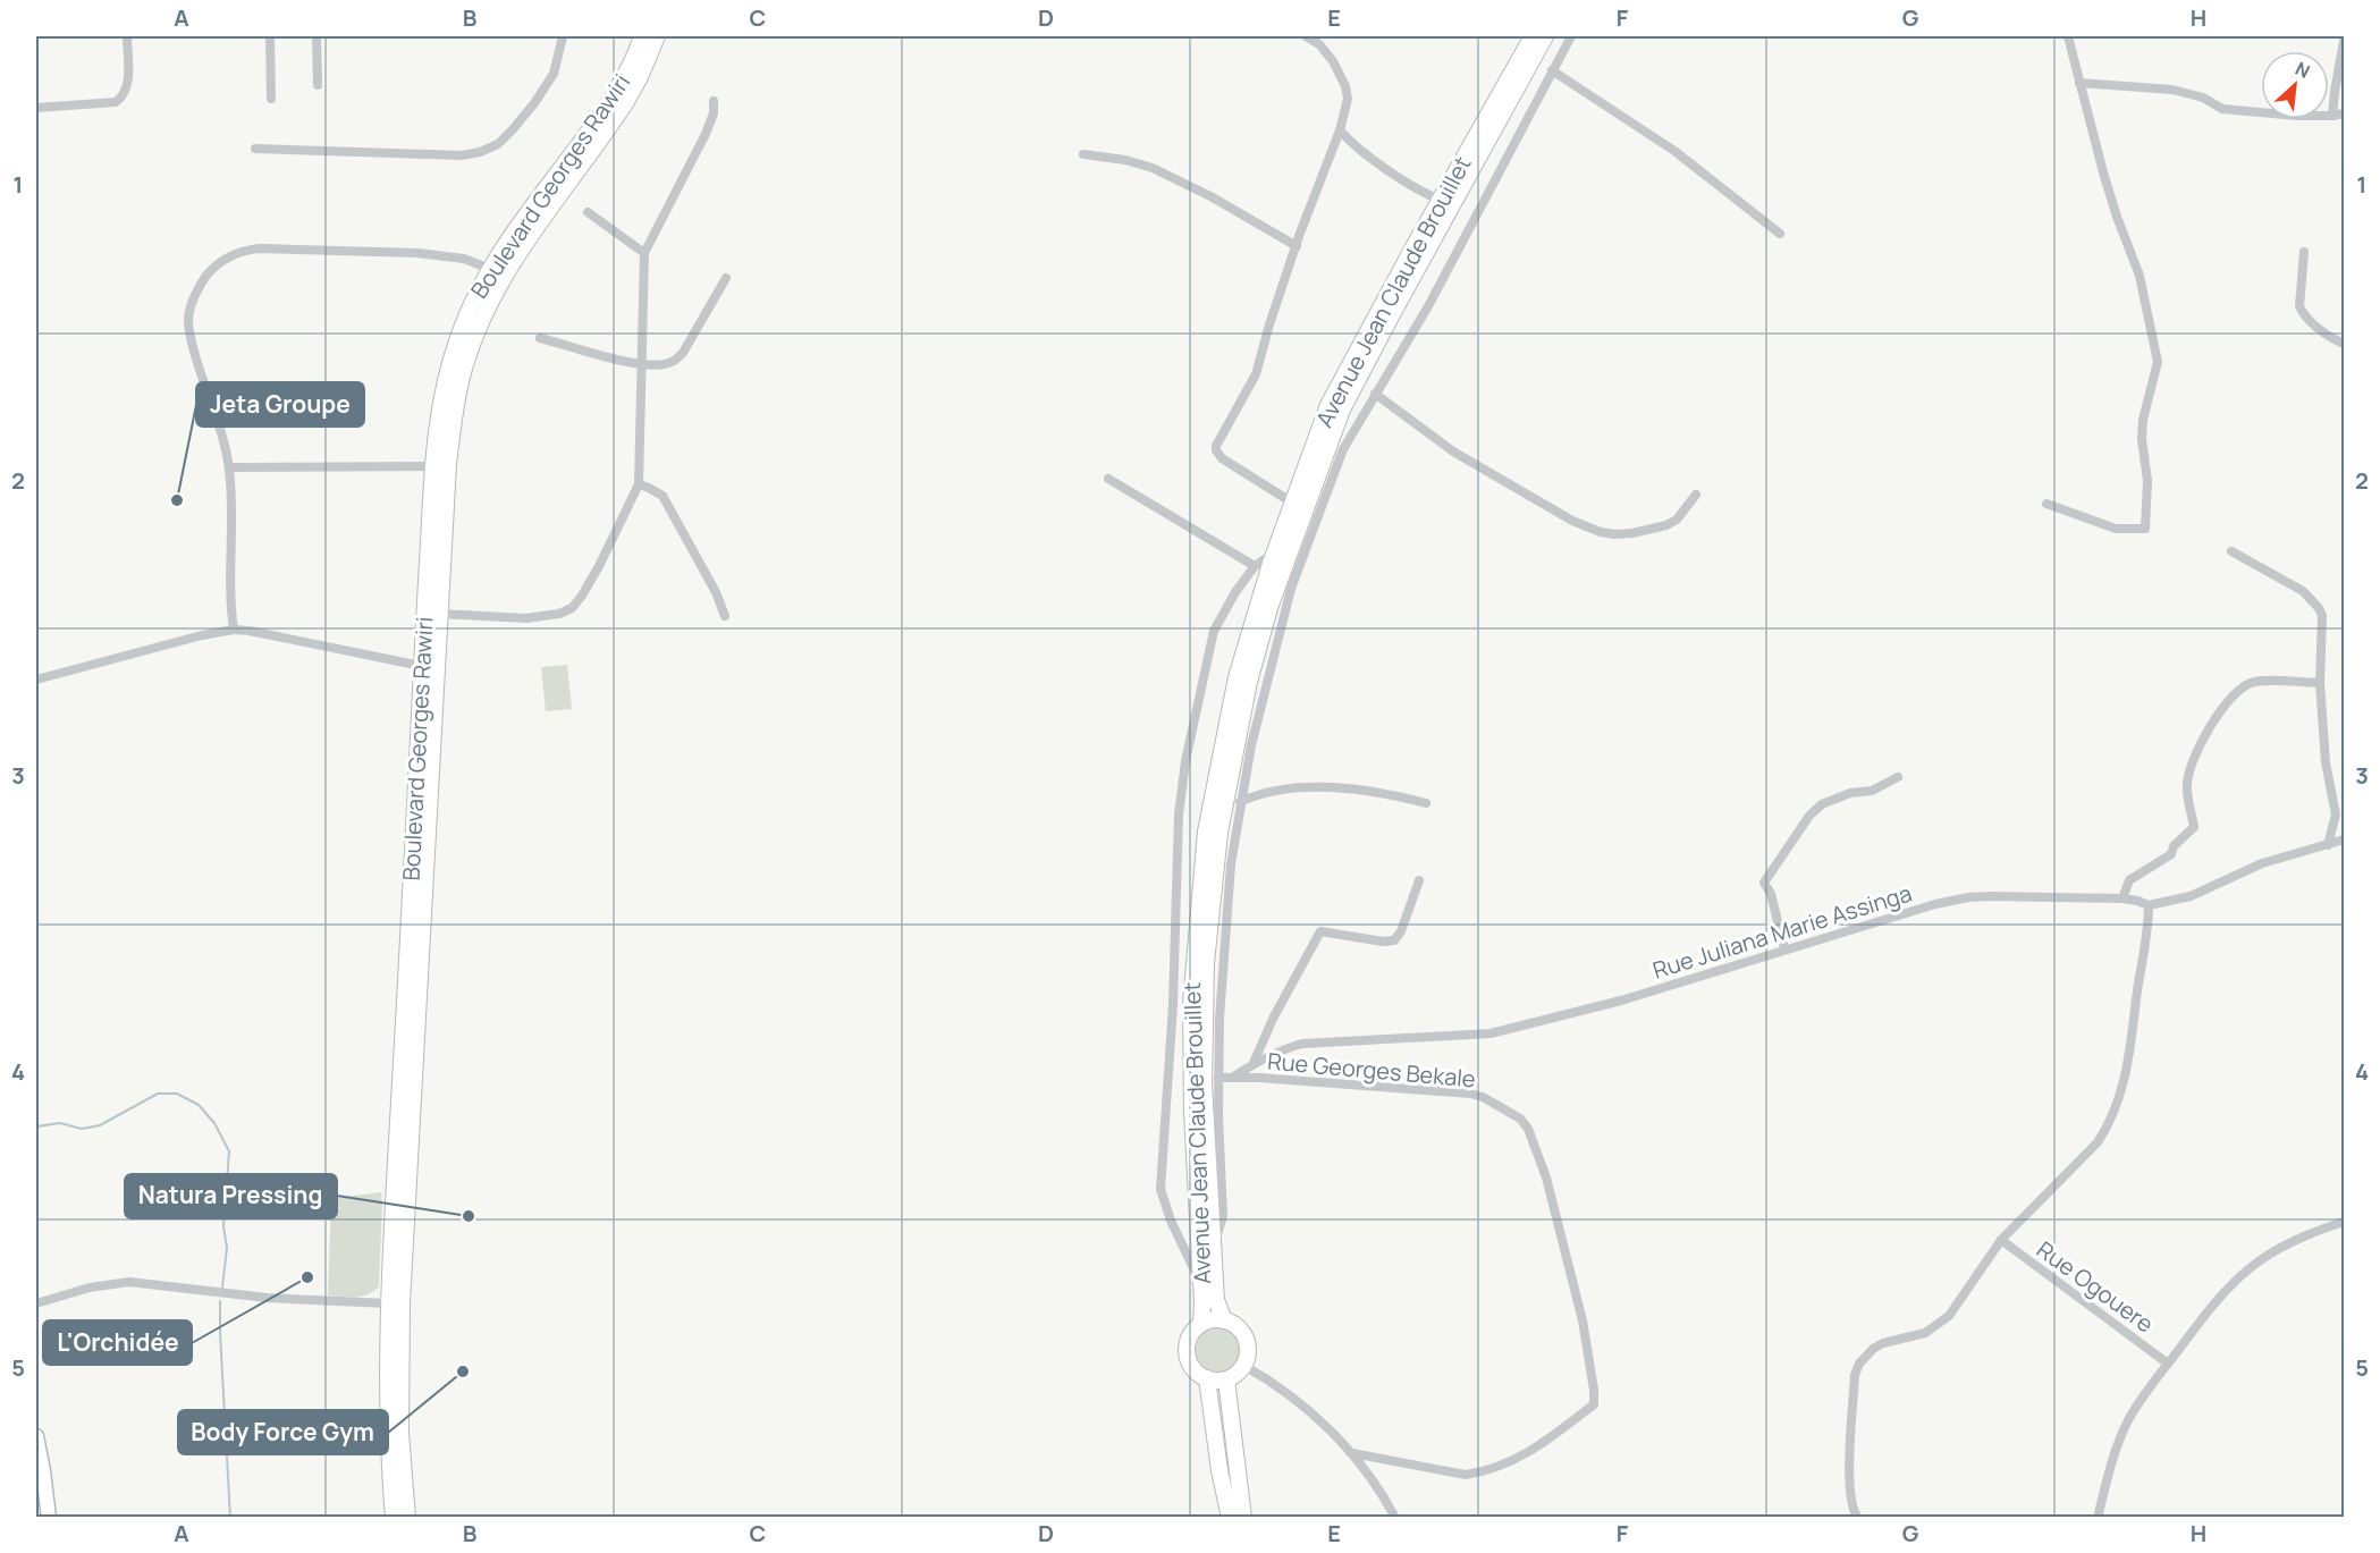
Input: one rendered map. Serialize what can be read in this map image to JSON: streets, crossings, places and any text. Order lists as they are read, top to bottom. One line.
{"streets":{"main road":["Boulevard Georges Rawiri","Avenue Jean Claude Brouillet"],"street":["Rue Juliana Marie Assinga","Rue Georges Bekale","Rue Ogouere"]},"crossings":[["Rue Juliana Marie Assinga","Rue Georges Bekale"]],"places":["Jeta Groupe","Natura Pressing","L'Orchidée","Body Force Gym"],"north":"top right","grid":{"columns":["A","B","C","D","E","F","G","H"],"rows":["1","2","3","4","5"]}}
